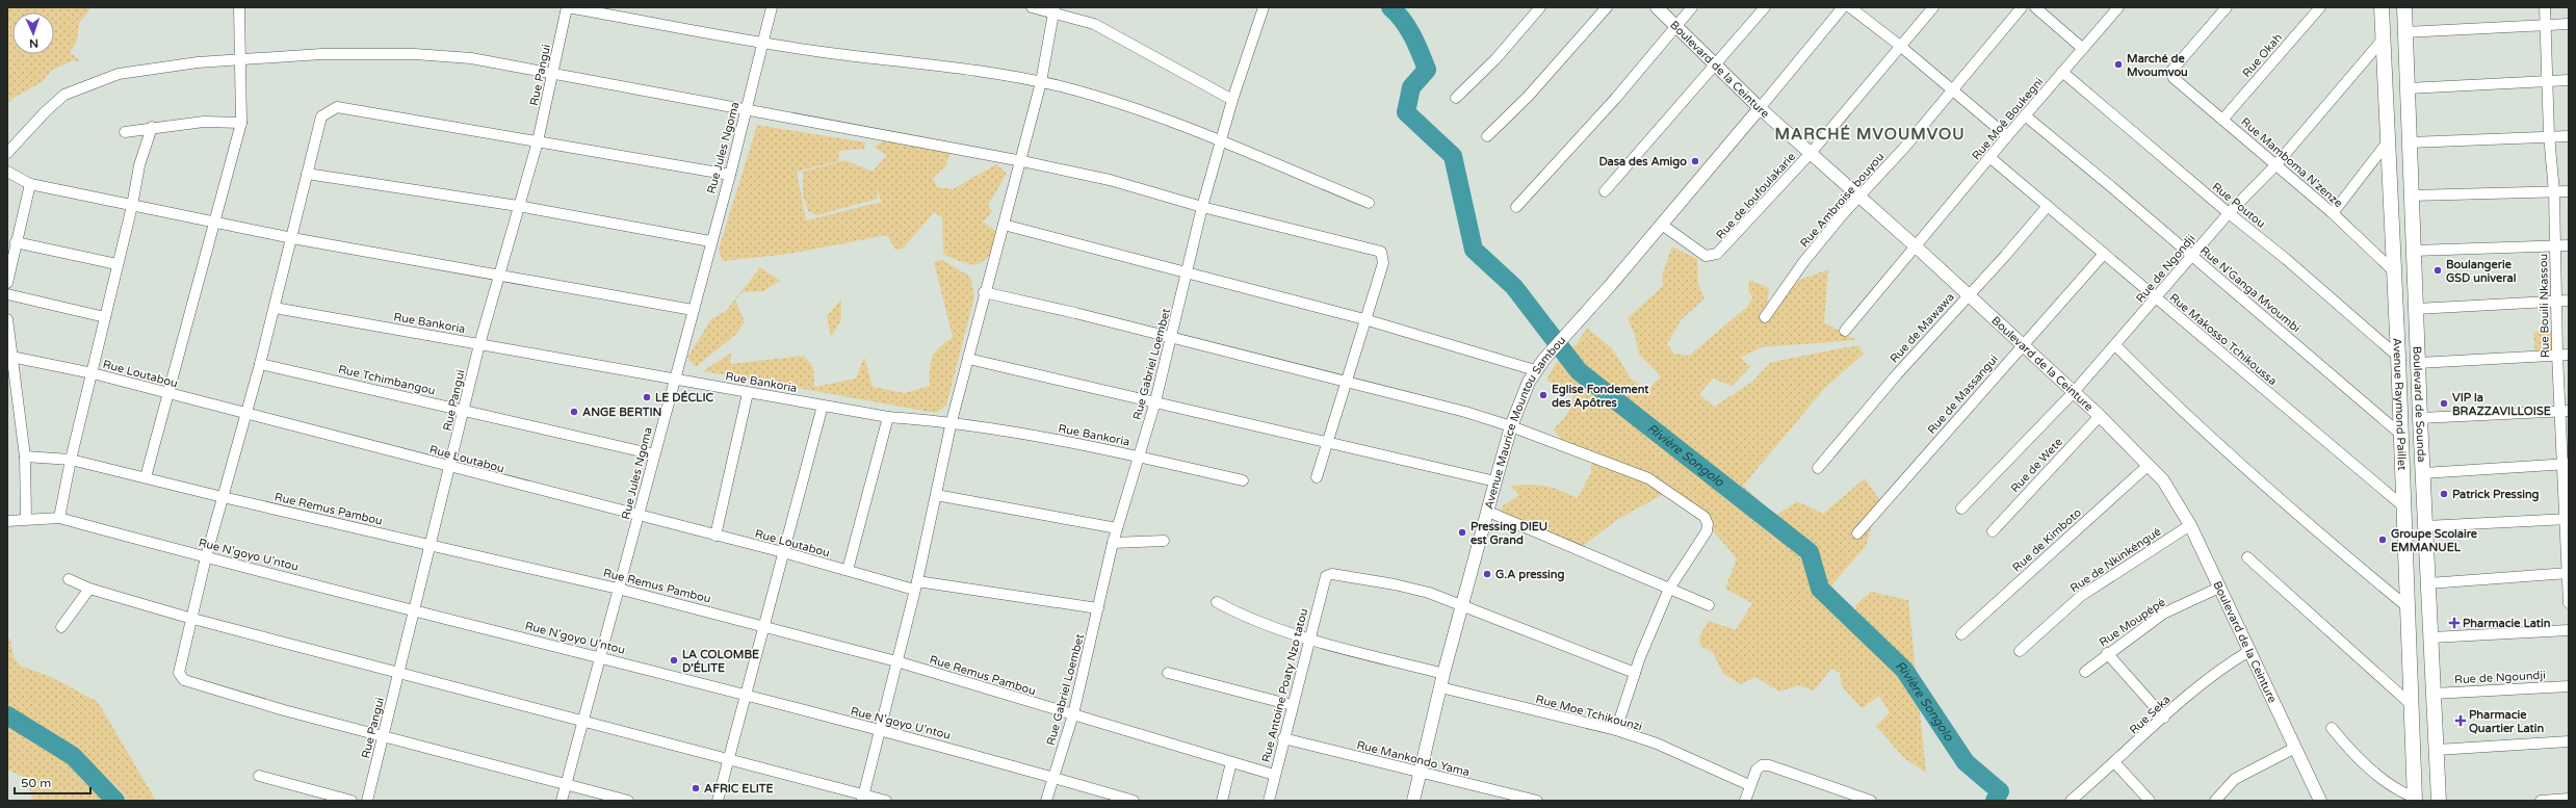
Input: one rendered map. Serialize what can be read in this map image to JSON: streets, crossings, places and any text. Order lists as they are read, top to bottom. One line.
{"streets":{"main road":["Avenue Raymond Paillet","Boulevard de Sounda"],"street":["Rue Okah","Boulevard de la Ceinture","Rue Pangui","Rue Moê Boukegni","Rue Jules Ngoma","Rue Mamboma N'zenze","Rue de loufoulakarie","Rue Ambroise bouyou","Rue Poutou","Rue de Ngondji","Rue N'Ganga Mvoumbi","Rue Bouili Nkassou","Rue Bankoria","Rue de Mawawa","Rue Makosso Tchikoussa","Rue Gabriel Loembet","Rue Loutabou","Rue Tchimbangou","Rue de Massangui","Avenue Maurice Mountou Sambou","Rue de Wete","Rue Remus Pambou","Rue de Kimboto","Rue N'goyo U'ntou","Rue de Nkinkéngué","Rue Moupépé","Rue de Ngoundji","Rue Antoine Poaty Nzo tatou","Rue Moe Tchikounzi","Rue Seka","Rue Mankondo Yama"]},"crossings":[["Rue Okah","Rue Mamboma N'zenze"],["Boulevard de la Ceinture","Rue Moê Boukegni"],["Boulevard de la Ceinture","Rue de loufoulakarie"],["Boulevard de la Ceinture","Rue Ambroise bouyou"],["Boulevard de la Ceinture","Rue de Ngondji"],["Boulevard de la Ceinture","Rue de Mawawa"],["Boulevard de la Ceinture","Rue de Massangui"],["Boulevard de la Ceinture","Avenue Maurice Mountou Sambou"],["Boulevard de la Ceinture","Rue de Wete"],["Boulevard de la Ceinture","Rue de Kimboto"],["Boulevard de la Ceinture","Rue de Nkinkéngué"],["Boulevard de la Ceinture","Rue Moupépé"],["Boulevard de la Ceinture","Rue Seka"],["Rue Pangui","Rue Bankoria"],["Rue Pangui","Rue Loutabou"],["Rue Pangui","Rue Tchimbangou"],["Rue Pangui","Rue Remus Pambou"],["Rue Pangui","Rue N'goyo U'ntou"],["Rue Moê Boukegni","Rue Poutou"],["Rue Moê Boukegni","Rue N'Ganga Mvoumbi"],["Rue Moê Boukegni","Rue Makosso Tchikoussa"],["Rue Jules Ngoma","Rue Bankoria"],["Rue Jules Ngoma","Rue Loutabou"],["Rue Jules Ngoma","Rue Tchimbangou"],["Rue Jules Ngoma","Rue Remus Pambou"],["Rue Jules Ngoma","Rue N'goyo U'ntou"],["Rue Mamboma N'zenze","Rue de Ngondji"],["Rue Mamboma N'zenze","Avenue Raymond Paillet"],["Rue de loufoulakarie","Avenue Maurice Mountou Sambou"],["Rue Poutou","Rue de Ngondji"],["Rue Poutou","Avenue Raymond Paillet"],["Rue de Ngondji","Rue N'Ganga Mvoumbi"],["Rue de Ngondji","Rue Makosso Tchikoussa"],["Rue de Ngondji","Avenue Raymond Paillet"],["Rue N'Ganga Mvoumbi","Avenue Raymond Paillet"],["Rue Bankoria","Rue Gabriel Loembet"],["Rue de Mawawa","Rue Makosso Tchikoussa"],["Rue Makosso Tchikoussa","Rue de Massangui"],["Rue Makosso Tchikoussa","Avenue Raymond Paillet"],["Rue Gabriel Loembet","Rue Loutabou"],["Rue Gabriel Loembet","Rue Remus Pambou"],["Rue Gabriel Loembet","Rue N'goyo U'ntou"],["Boulevard de Sounda","Rue de Ngoundji"],["Avenue Maurice Mountou Sambou","Rue Antoine Poaty Nzo tatou"],["Avenue Maurice Mountou Sambou","Rue Moe Tchikounzi"],["Avenue Maurice Mountou Sambou","Rue Mankondo Yama"],["Rue Remus Pambou","Rue Antoine Poaty Nzo tatou"],["Rue Antoine Poaty Nzo tatou","Rue Mankondo Yama"]],"districts":["MARCHÉ MVOUMVOU"],"water":["Rivière Songolo"],"places":{"other":["Marché de Mvoumvou","Dasa des Amigo","Boulangerie GSD univeral","Eglise Fondement des Apôtres","LE DÉCLIC","VIP la BRAZZAVILLOISE","ANGE BERTIN","Patrick Pressing","Pressing DIEU est Grand","Groupe Scolaire EMMANUEL","G.A pressing","LA COLOMBE D'ÉLITE","AFRIC ELITE"],"health":["Pharmacie Latin","Pharmacie Quartier Latin"]},"scale_bar":"50 m","north":"bottom"}
